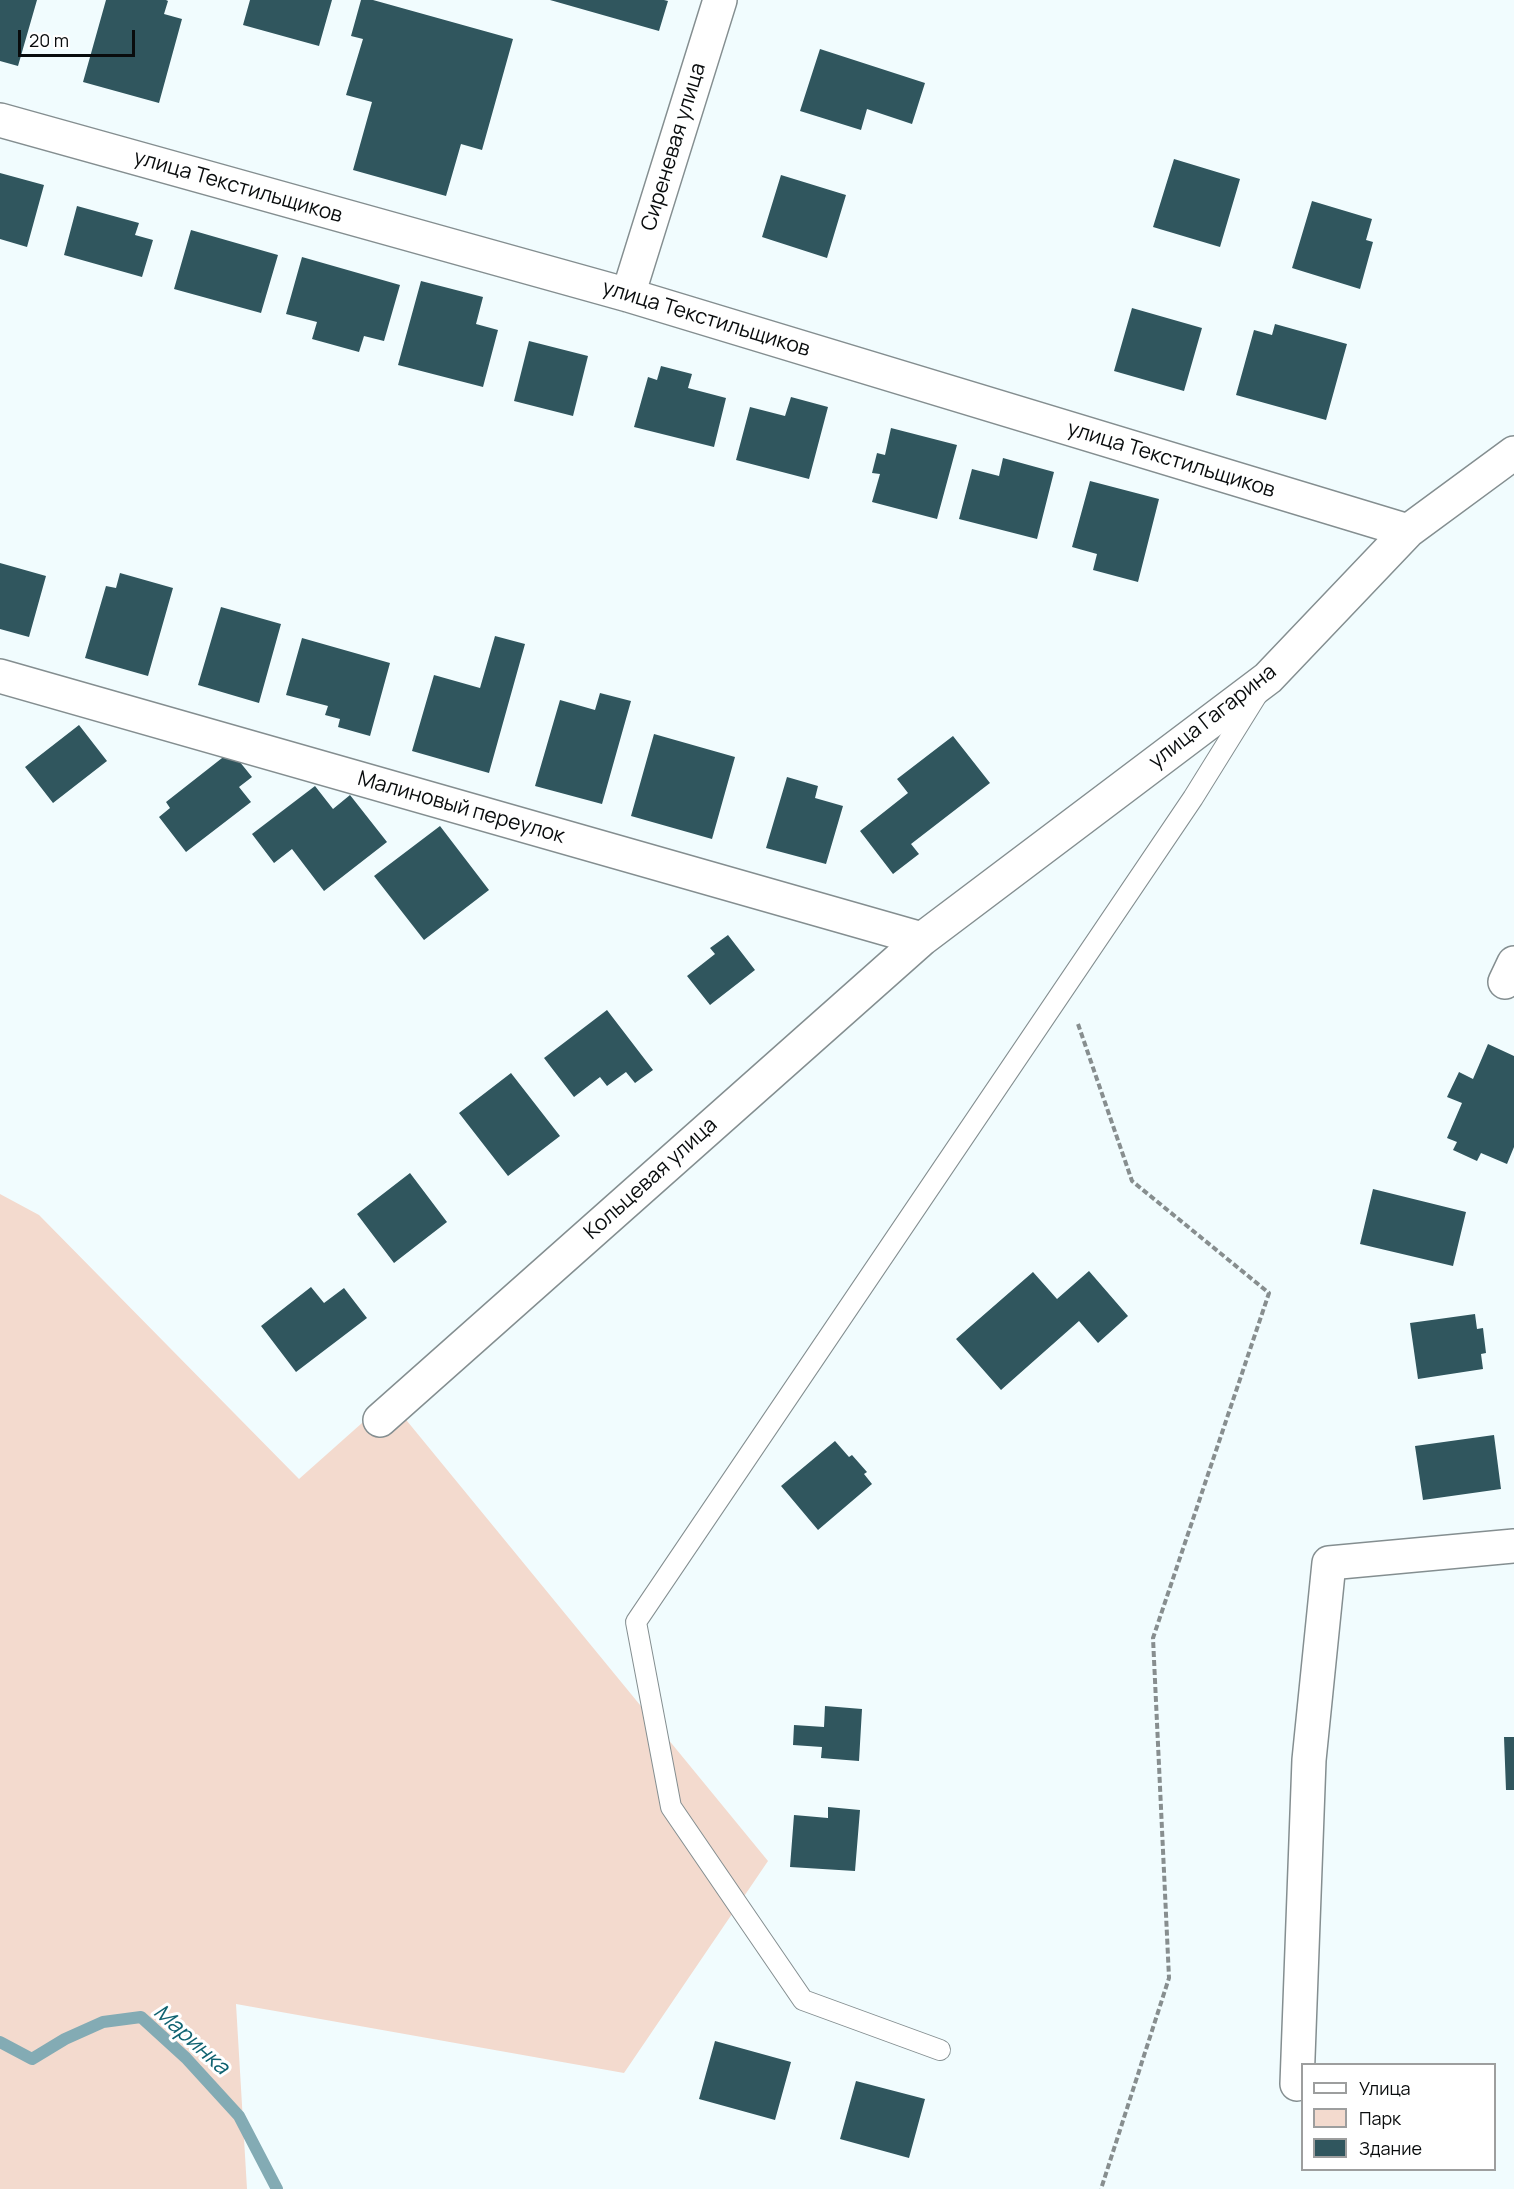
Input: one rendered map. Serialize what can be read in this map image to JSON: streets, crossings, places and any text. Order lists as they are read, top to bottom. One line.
{"streets":{"street":["Сиреневая улица","улица Текстильщиков","улица Гагарина","Малиновый переулок","Кольцевая улица"]},"crossings":[["Сиреневая улица","улица Текстильщиков"],["улица Текстильщиков","улица Гагарина"],["улица Гагарина","Малиновый переулок"],["улица Гагарина","Кольцевая улица"],["Малиновый переулок","Кольцевая улица"]],"water":["Маринка"],"legend":["Улица","Парк","Здание"],"scale_bar":"20 m"}
